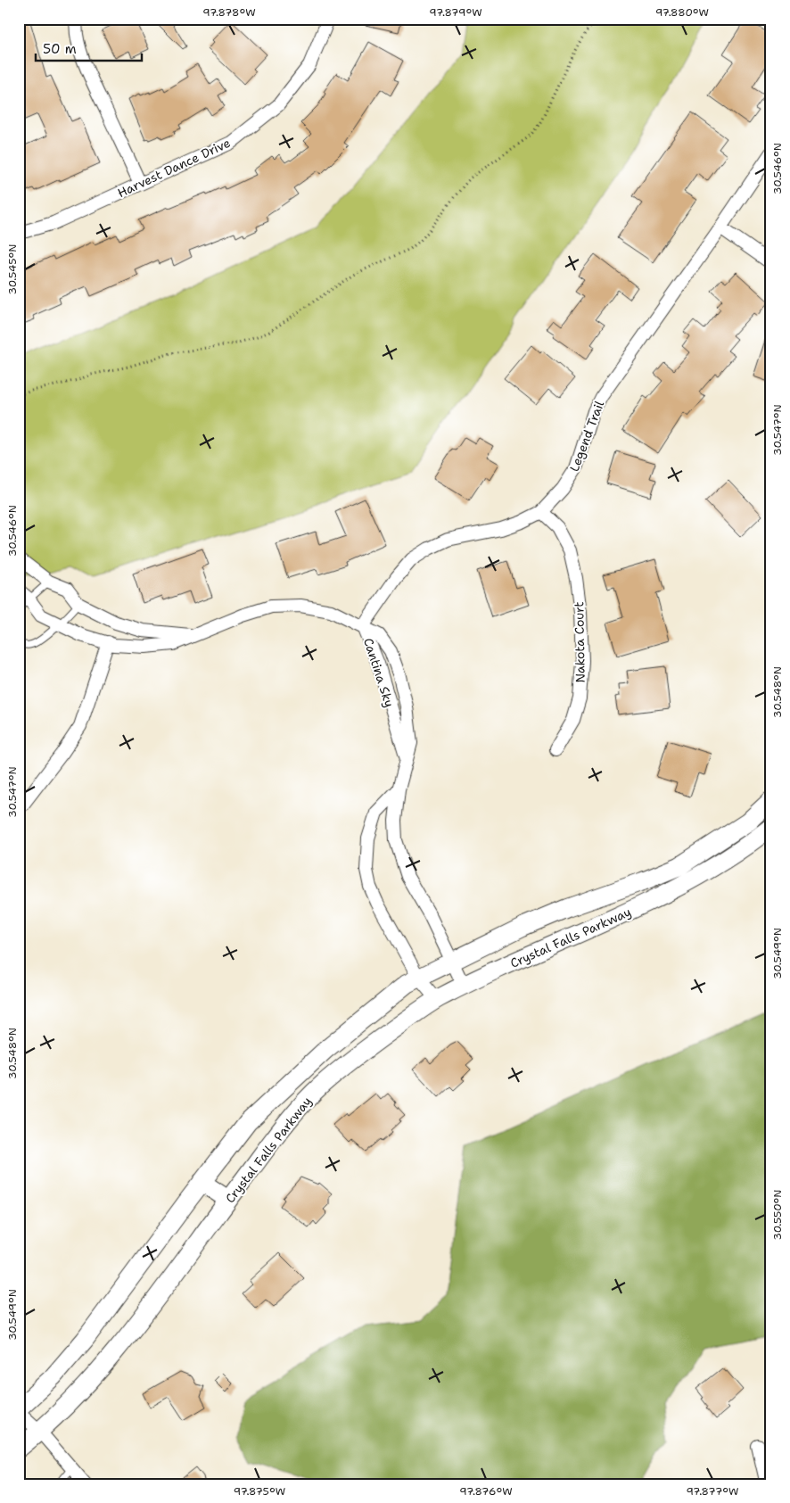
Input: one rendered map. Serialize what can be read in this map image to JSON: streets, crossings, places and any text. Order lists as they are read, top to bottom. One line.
{"streets":{"street":["Harvest Dance Drive","Legend Trail","Nakota Court","Cantina Sky","Crystal Falls Parkway"]},"crossings":[["Legend Trail","Nakota Court"],["Legend Trail","Cantina Sky"],["Cantina Sky","Crystal Falls Parkway"]],"scale_bar":"50 m","coordinates":["97.878°W","97.879°W","97.880°W","30.546°N","30.545°N","30.547°N","30.548°N","30.549°N","30.550°N","97.875°W","97.876°W","97.877°W"]}
